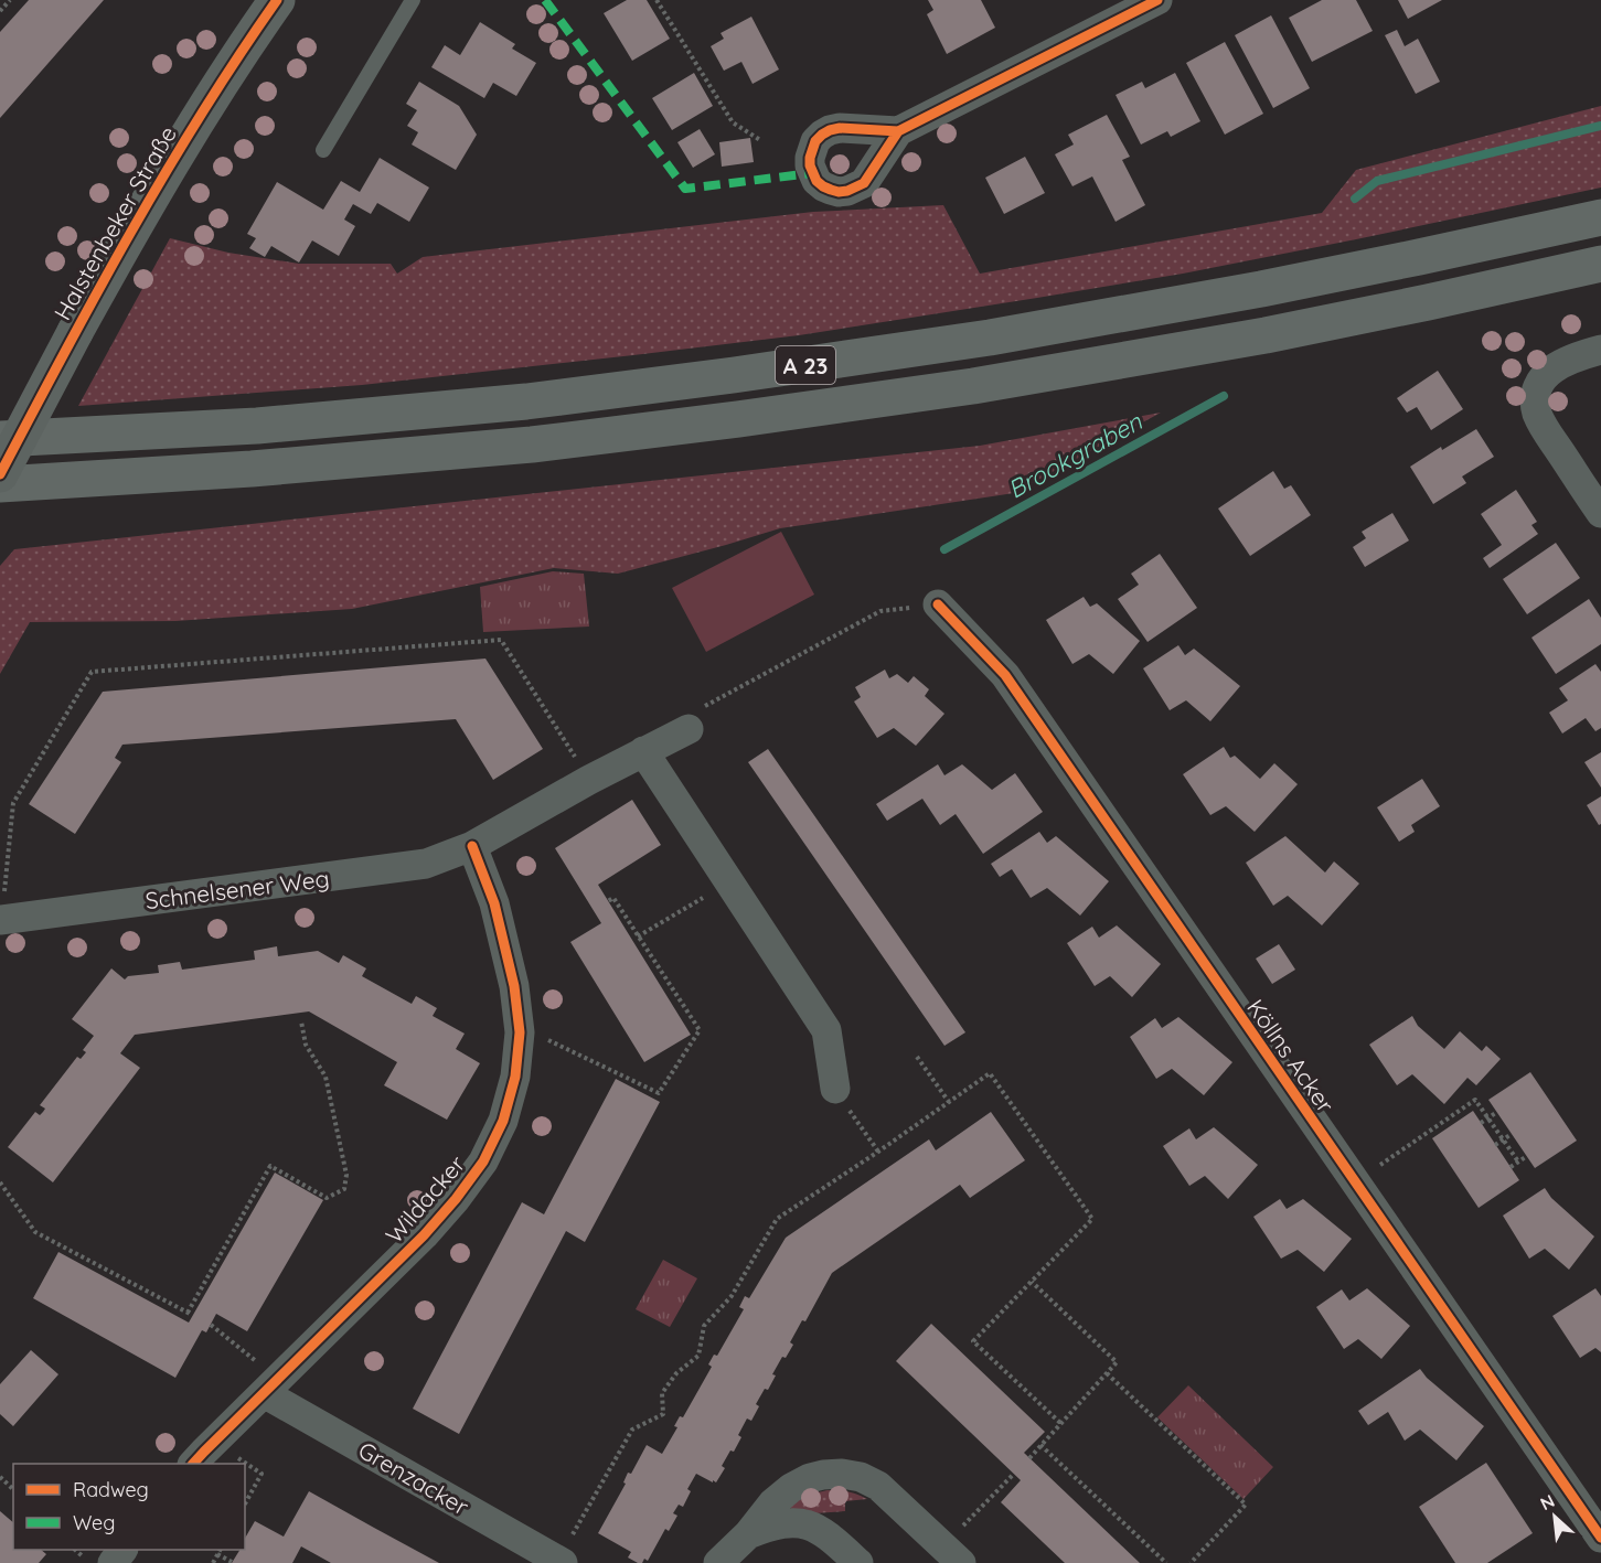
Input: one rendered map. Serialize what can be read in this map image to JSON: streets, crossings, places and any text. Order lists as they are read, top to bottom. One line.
{"streets":{"highway":["A 23"],"street":["Halstenbeker Straße","Schnelsener Weg","Köllns Acker","Wildacker","Grenzacker"]},"crossings":[["Schnelsener Weg","Wildacker"],["Wildacker","Grenzacker"]],"water":["Brookgraben"],"legend":["Radweg","Weg"],"north":"top left"}
